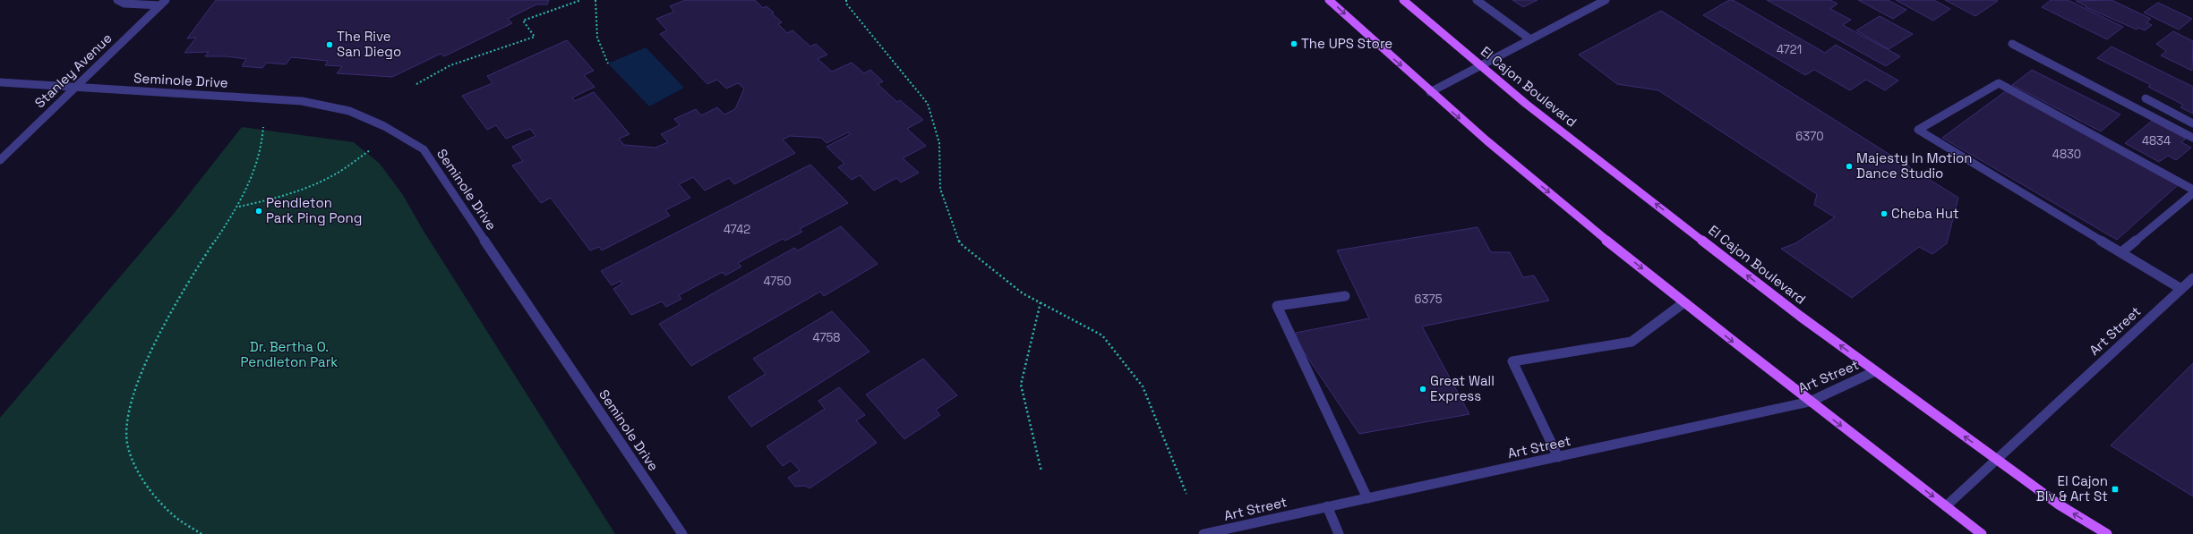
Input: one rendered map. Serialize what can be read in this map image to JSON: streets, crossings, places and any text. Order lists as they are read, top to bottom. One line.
{"streets":{"main road":["El Cajon Boulevard"],"street":["Stanley Avenue","Seminole Drive","Art Street"]},"crossings":[["Stanley Avenue","Seminole Drive"],["El Cajon Boulevard","Art Street"]],"parks":["Dr. Bertha O. Pendleton Park"],"places":{"other":["The UPS Store","The Rive San Diego","Majesty In Motion Dance Studio","Pendleton Park Ping Pong","Cheba Hut","Great Wall Express"],"transit":["El Cajon Blv & Art St"]},"house_numbers":["4721","6370","4834","4830","4742","4750","6375","4758"]}
